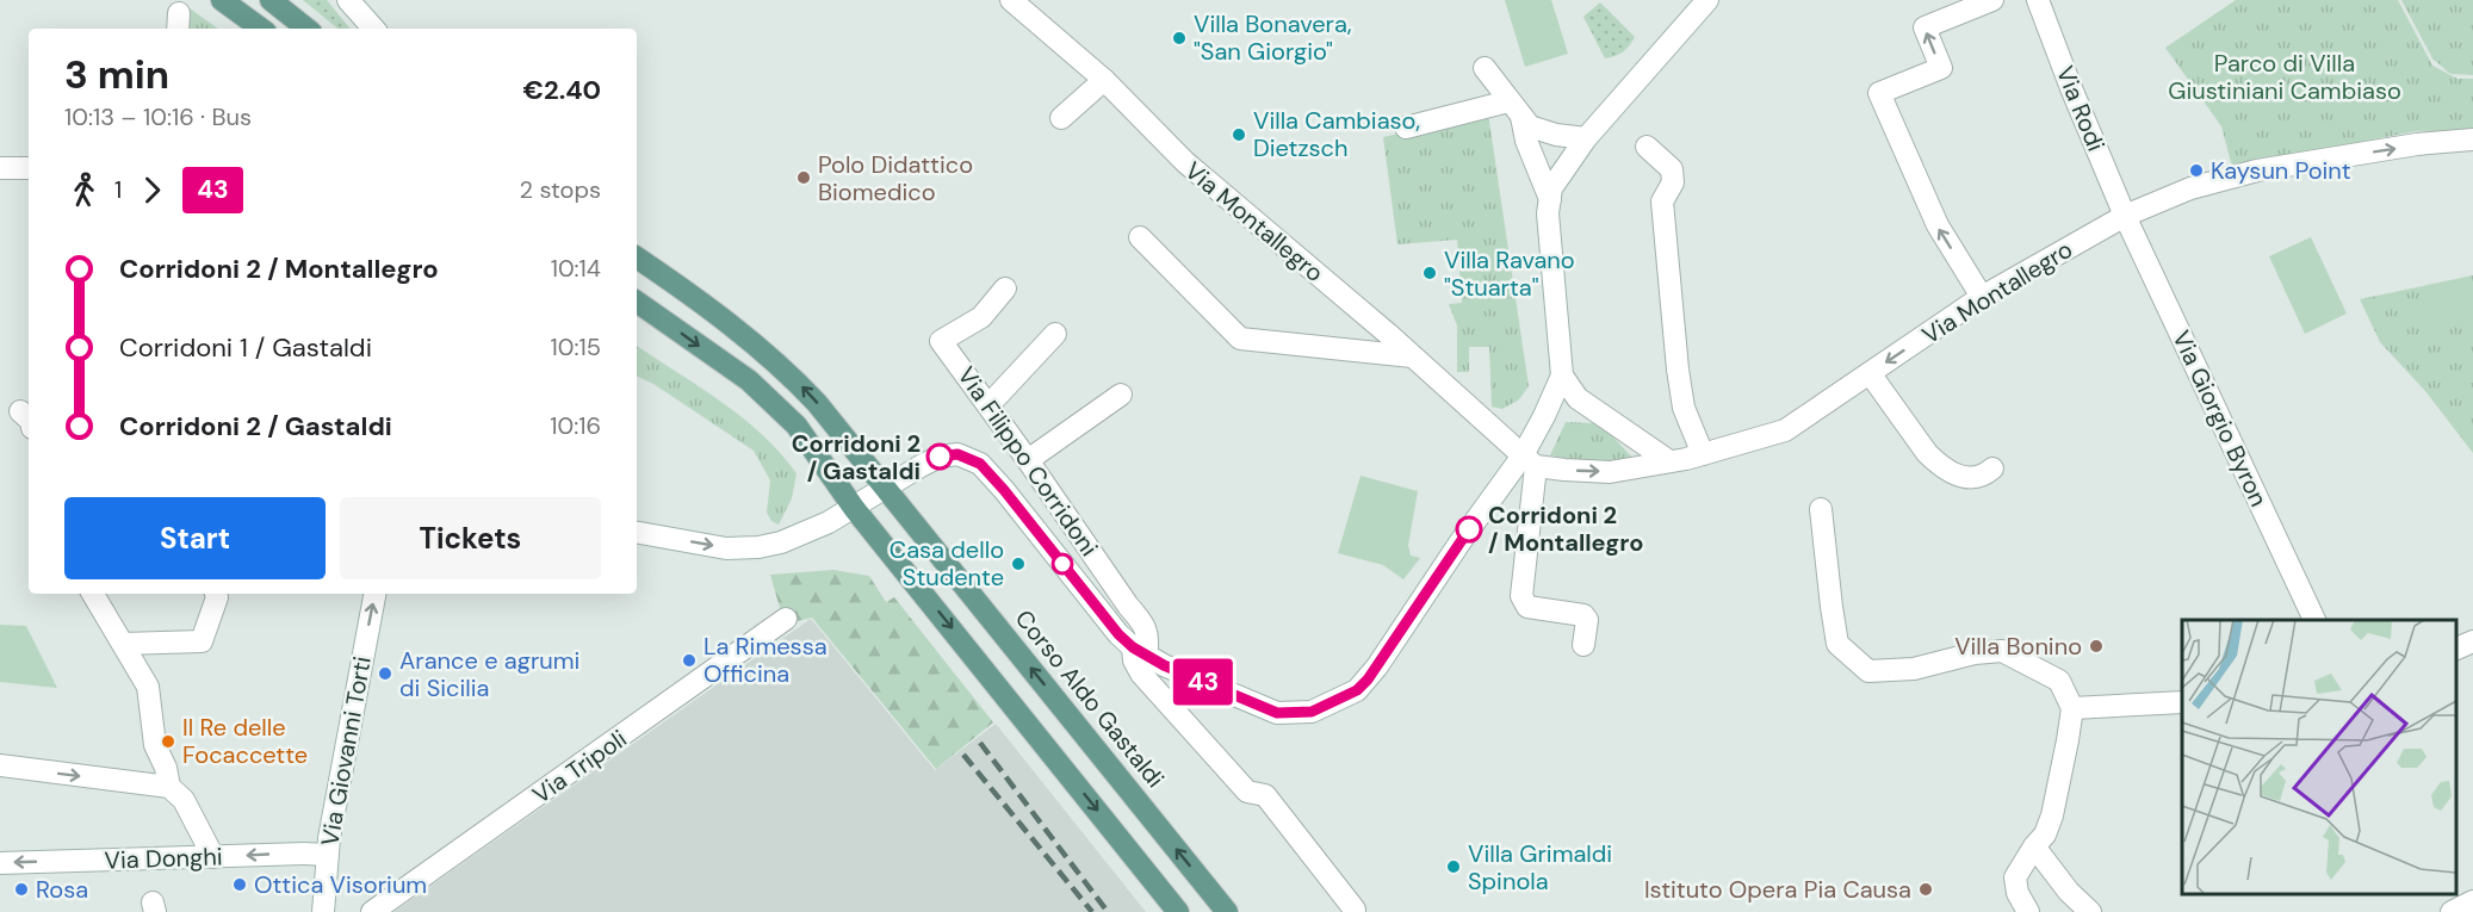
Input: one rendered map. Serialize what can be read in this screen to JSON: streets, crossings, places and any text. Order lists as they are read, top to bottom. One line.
{"streets":{"main road":["Corso Aldo Gastaldi"],"street":["Via Rodi","Via Montallegro","Via Giorgio Byron","Via Filippo Corridoni","Via Giovanni Torti","Via Tripoli","Via Donghi"]},"crossings":[["Via Rodi","Via Montallegro"],["Via Rodi","Via Giorgio Byron"],["Via Montallegro","Via Giorgio Byron"],["Via Montallegro","Via Filippo Corridoni"],["Via Filippo Corridoni","Corso Aldo Gastaldi"],["Via Giovanni Torti","Via Donghi"]],"one_way":["Via Giovanni Torti"],"parks":["Parco di Villa Giustiniani Cambiaso"],"places":["Villa Bonavera, \"San Giorgio\"","Villa Cambiaso, Dietzsch","Kaysun Point","Polo Didattico Biomedico","Villa Ravano \"Stuarta\"","Corridoni 2 / Gastaldi","Corridoni 2 / Montallegro","Casa dello Studente","Villa Bonino","La Rimessa Officina","Arance e agrumi di Sicilia","Il Re delle Focaccette","Villa Grimaldi Spinola","Ottica Visorium","Rosa","Istituto Opera Pia Causa"],"lines":["bus line 43"],"page":{"on_map":"43","heading":["3 min","10:13 – 10:16 · Bus","€2.40"],"legs":["1","43","2 stops"],"list":[{"name":"Corridoni 2 / Montallegro","value":"10:14"},{"name":"Corridoni 1 / Gastaldi","value":"10:15"},{"name":"Corridoni 2 / Gastaldi","value":"10:16"}],"buttons":["Start","Tickets"]}}
